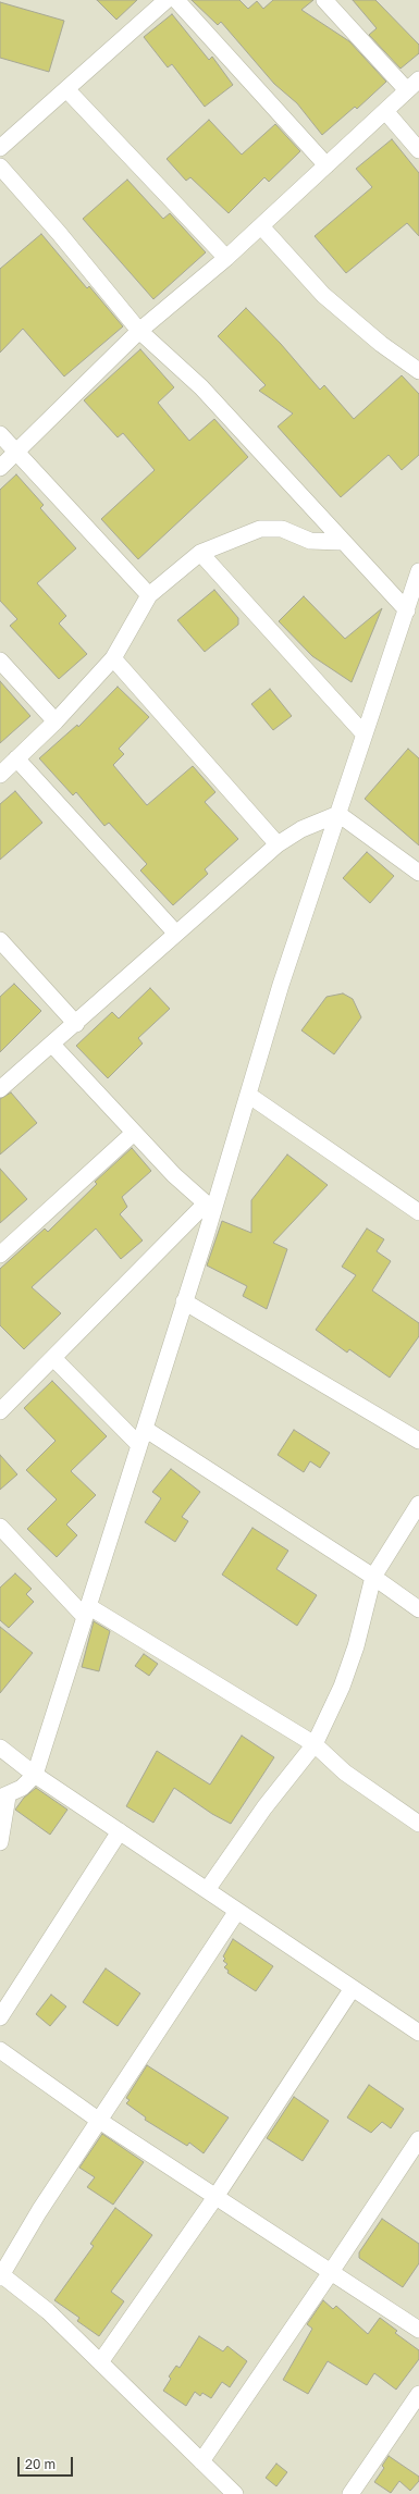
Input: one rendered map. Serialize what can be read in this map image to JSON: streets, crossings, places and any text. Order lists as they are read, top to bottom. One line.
{"scale_bar":"20 m"}
